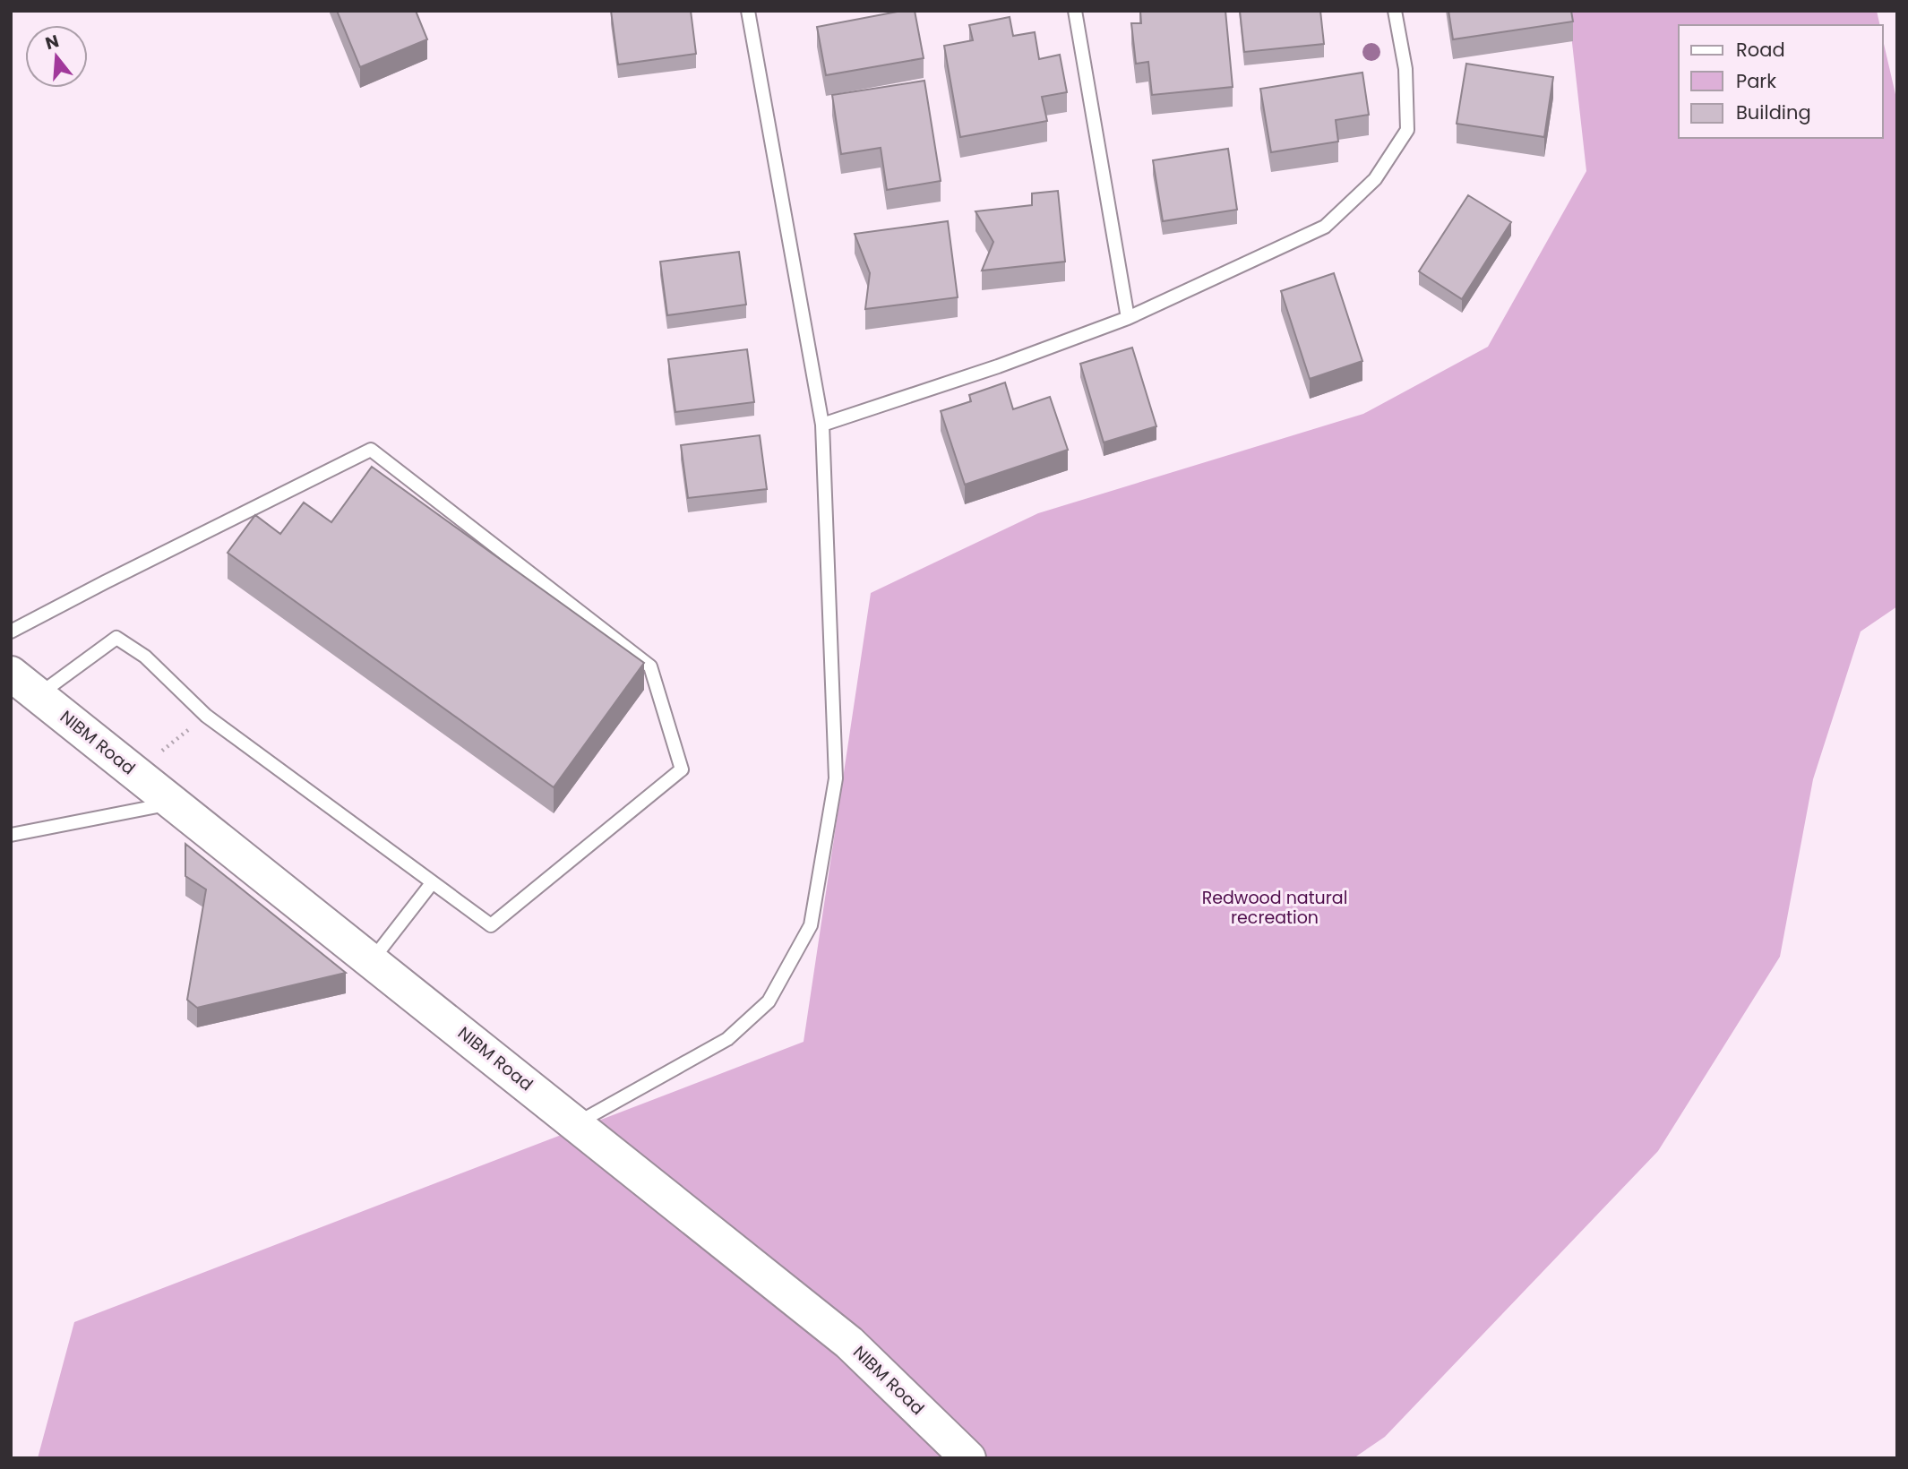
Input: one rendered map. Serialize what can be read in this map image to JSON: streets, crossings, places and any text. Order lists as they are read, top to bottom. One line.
{"streets":{"main road":["NIBM Road"]},"parks":["Redwood natural recreation"],"legend":["Road","Park","Building"],"north":"top"}
